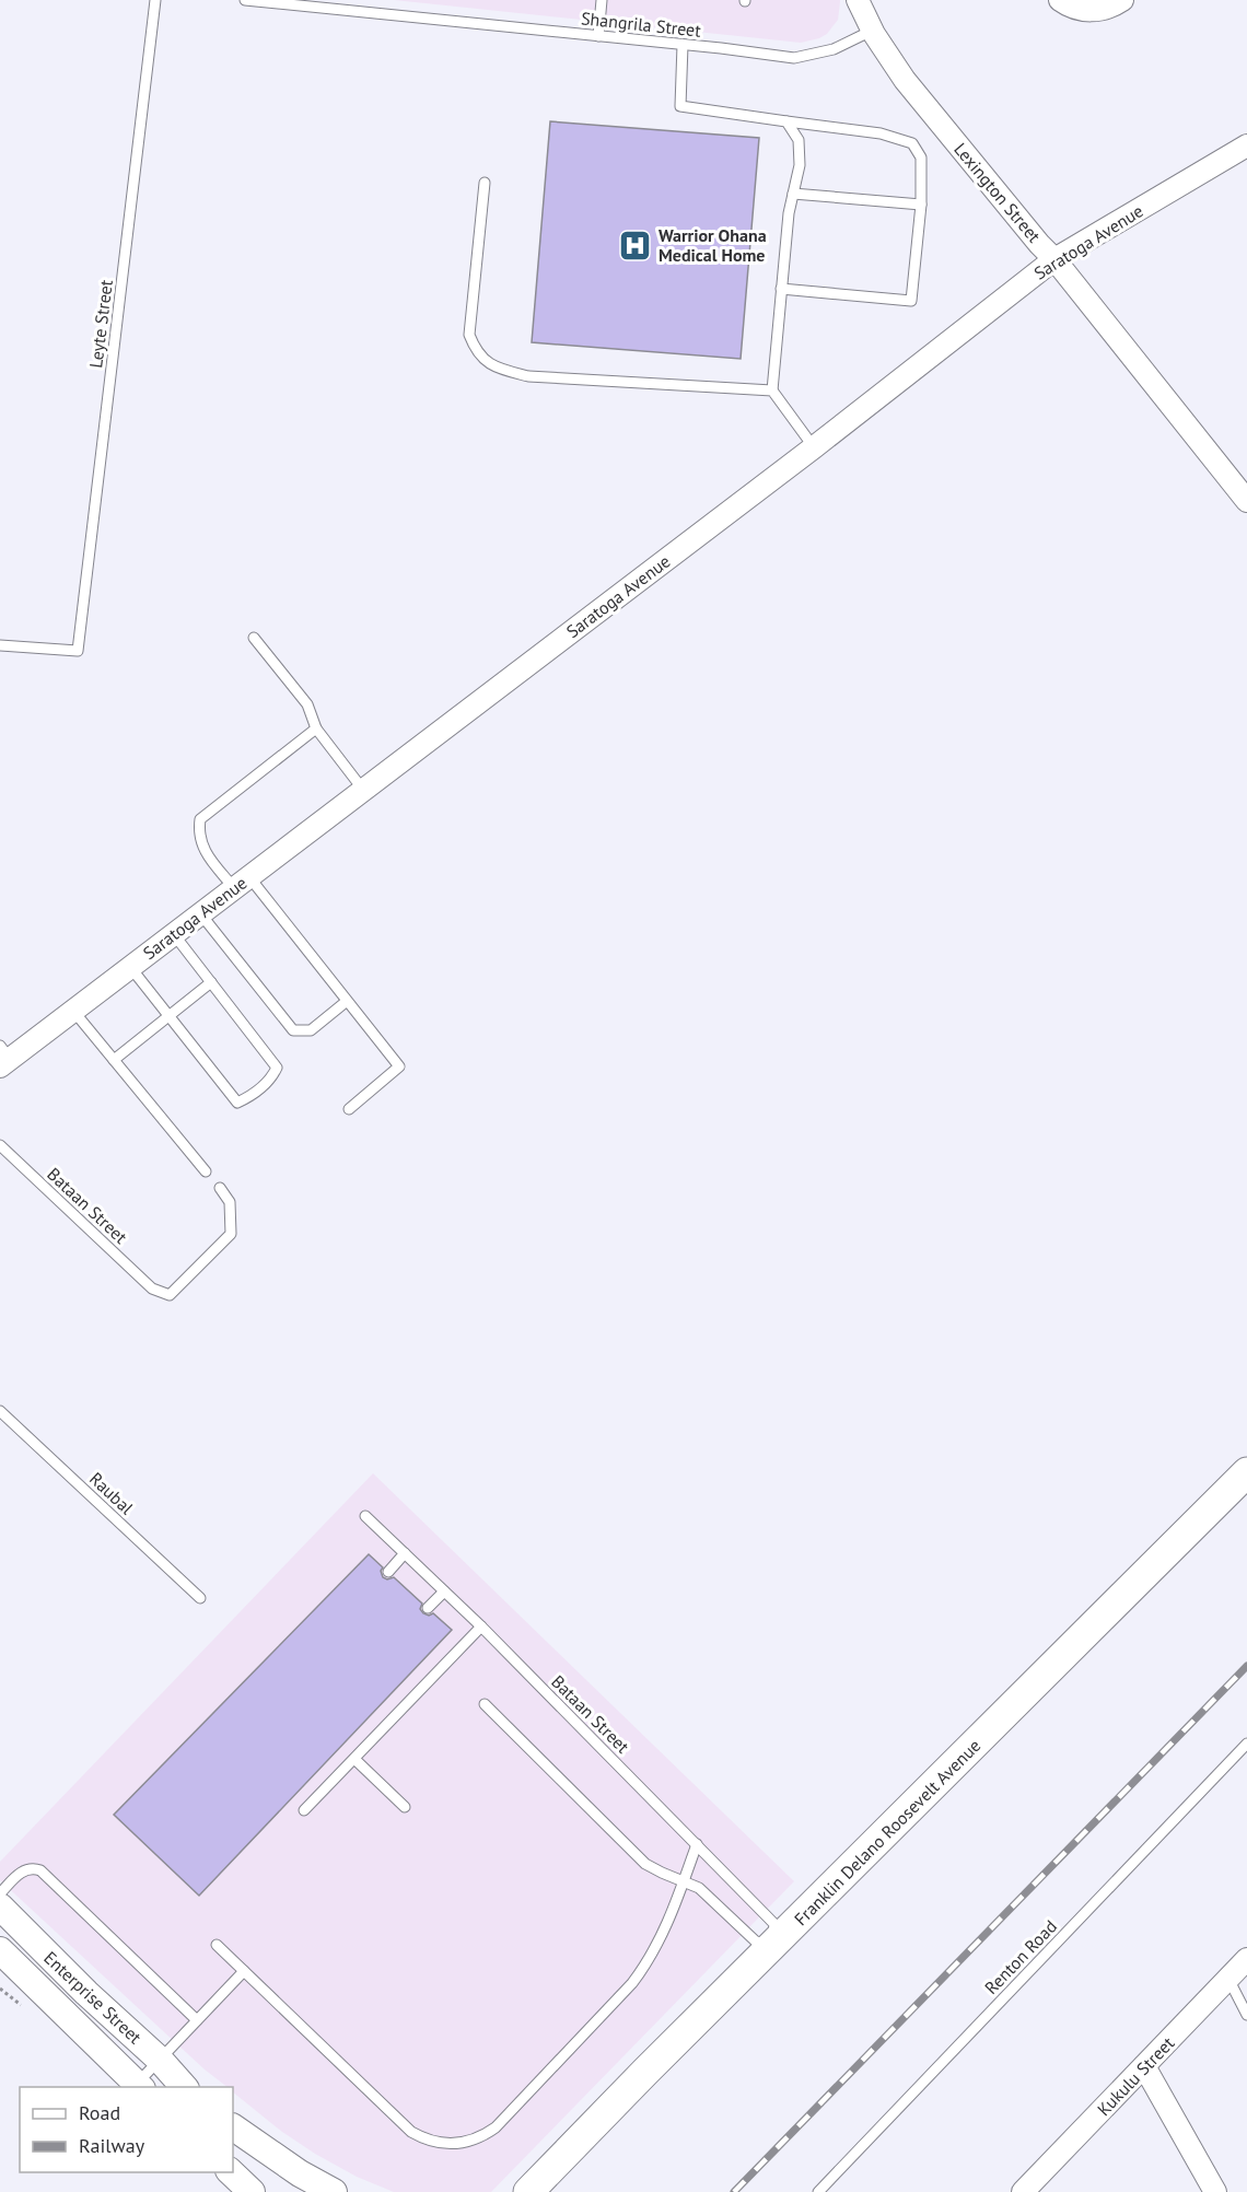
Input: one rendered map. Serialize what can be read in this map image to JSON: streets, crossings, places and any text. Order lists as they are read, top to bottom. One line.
{"streets":{"main road":["Franklin Delano Roosevelt Avenue"],"street":["Lexington Street","Saratoga Avenue","Enterprise Street","Kukulu Street"],"lane":["Shangrila Street","Leyte Street","Bataan Street","Raubal","Renton Road"]},"crossings":[["Shangrila Street","Lexington Street"],["Lexington Street","Saratoga Avenue"],["Bataan Street","Franklin Delano Roosevelt Avenue"]],"places":{"hospital":["Warrior Ohana Medical Home"]},"legend":["Road","Railway"]}
